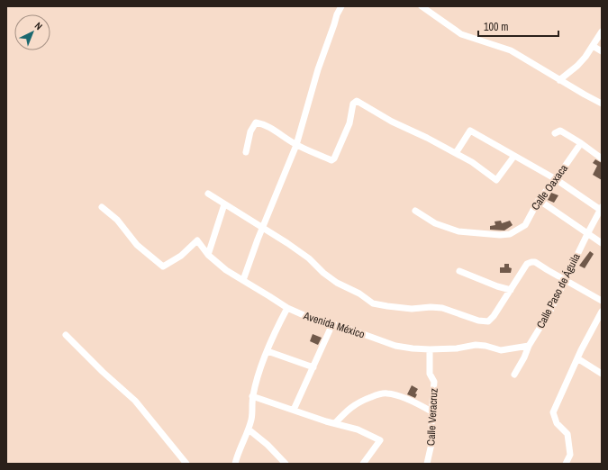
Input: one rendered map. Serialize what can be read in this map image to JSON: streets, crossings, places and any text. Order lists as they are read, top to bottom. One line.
{"streets":{"street":["Calle Oaxaca","Calle Paso de Águila","Avenida México","Calle Veracruz"]},"crossings":[["Calle Paso de Águila","Avenida México"],["Avenida México","Calle Veracruz"]],"scale_bar":"100 m","north":"top right"}
